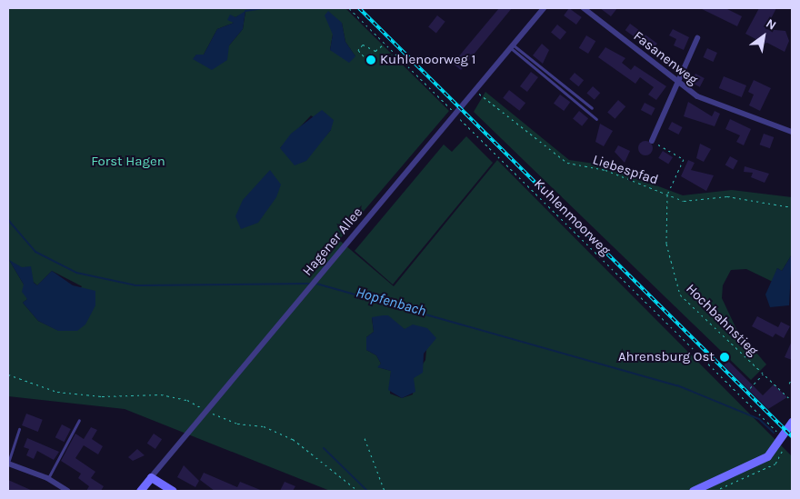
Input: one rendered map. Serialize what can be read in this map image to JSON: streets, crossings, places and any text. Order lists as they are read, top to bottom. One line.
{"streets":{"street":["Fasanenweg","Hagener Allee"],"path":["Liebespfad","Kuhlenmoorweg","Hochbahnstieg"]},"crossings":[["Liebespfad","Hagener Allee"],["Liebespfad","Hochbahnstieg"],["Kuhlenmoorweg","Hagener Allee"]],"water":["Hopfenbach"],"parks":["Forst Hagen"],"places":["Kuhlenoorweg 1","Ahrensburg Ost"],"north":"top right"}
